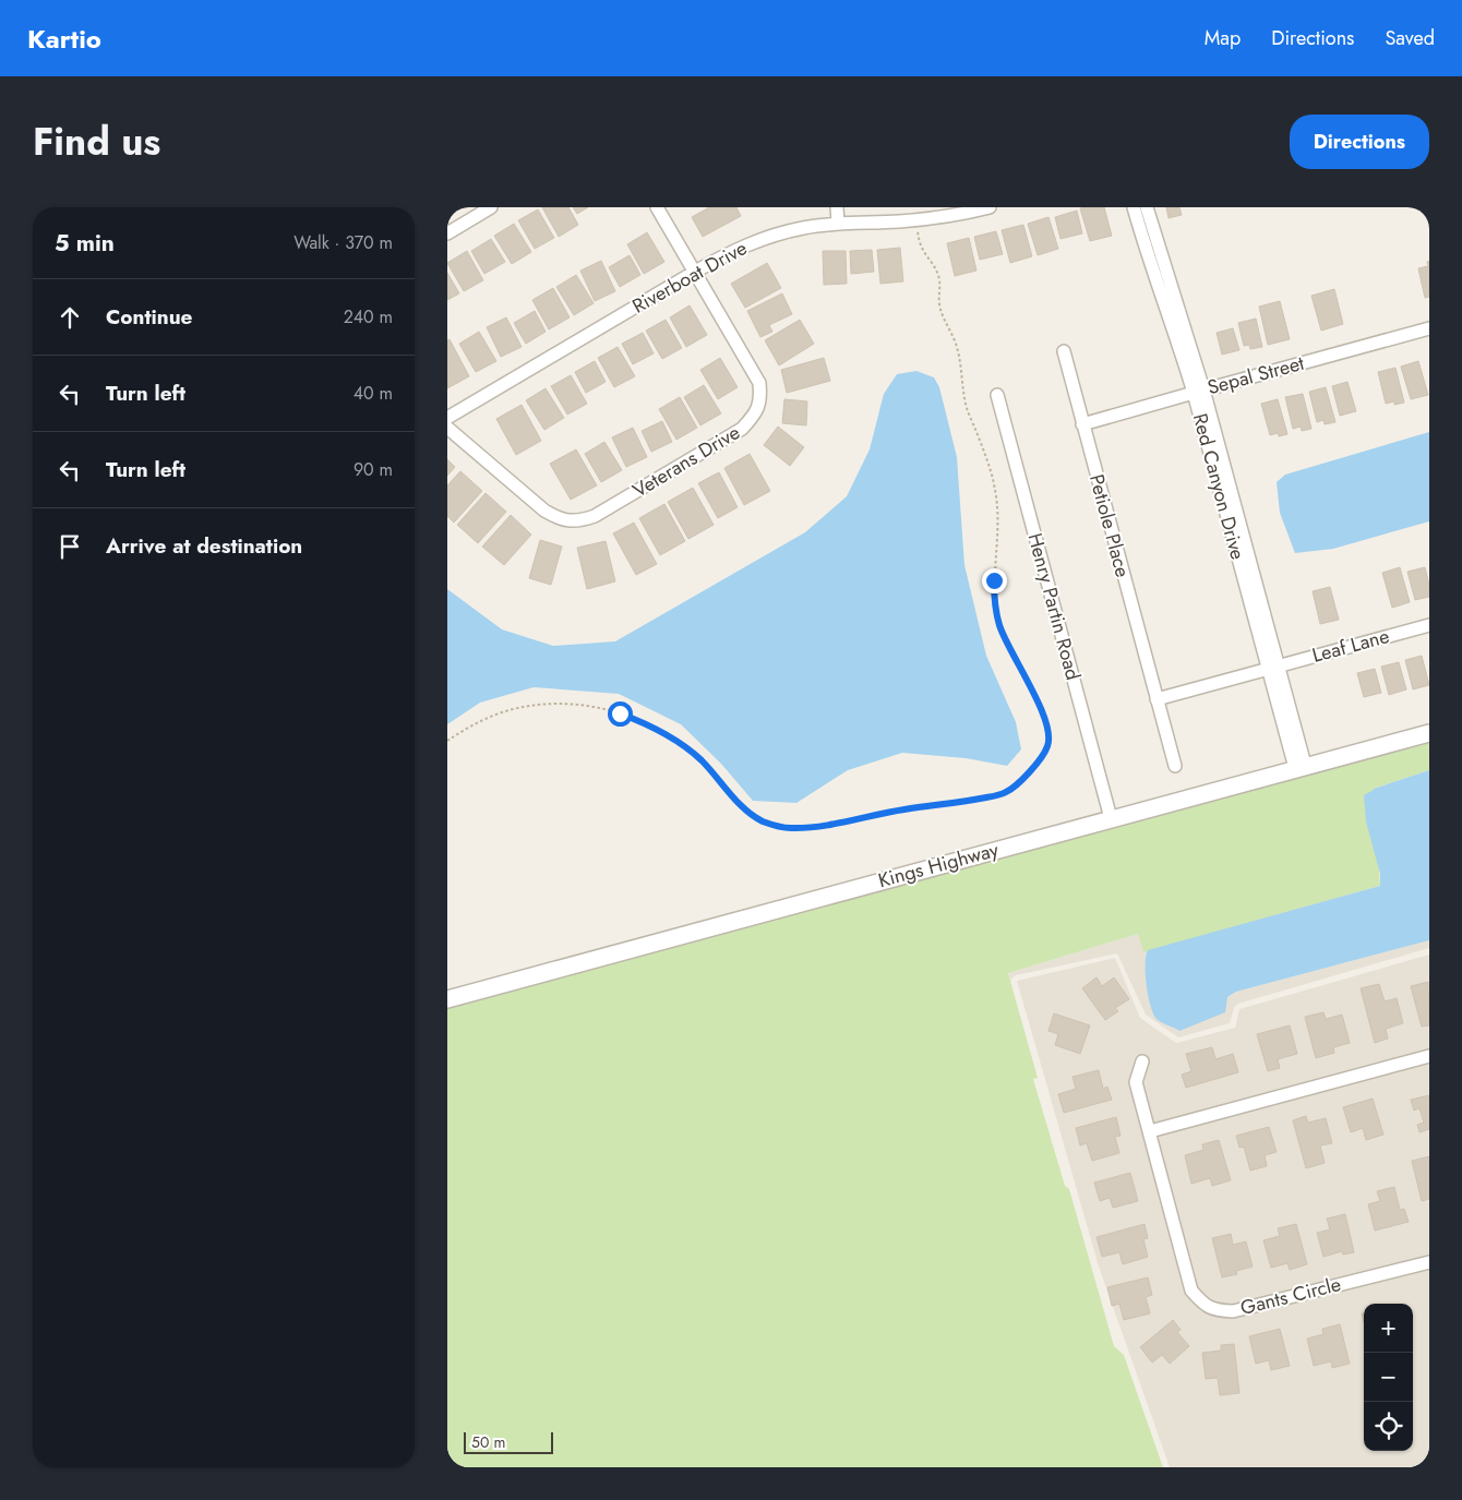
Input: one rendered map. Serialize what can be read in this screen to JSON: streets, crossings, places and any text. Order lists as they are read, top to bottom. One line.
{"streets":{"street":["Riverboat Drive","Sepal Street","Veterans Drive","Red Canyon Drive","Petiole Place","Henry Partin Road","Leaf Lane","Kings Highway","Gants Circle"]},"crossings":[["Riverboat Drive","Veterans Drive"],["Sepal Street","Red Canyon Drive"],["Sepal Street","Petiole Place"],["Red Canyon Drive","Leaf Lane"],["Red Canyon Drive","Kings Highway"],["Henry Partin Road","Kings Highway"]],"scale_bar":"50 m","page":{"header":"Kartio","nav":["Map","Directions","Saved"],"title":"Find us","buttons":"Directions","heading":["5 min","Walk · 370 m"],"list":[["Continue","240 m"],["Turn left","40 m"],["Turn left","90 m"],"Arrive at destination"],"map_buttons":["+","−"],"scale":"50 m"}}
